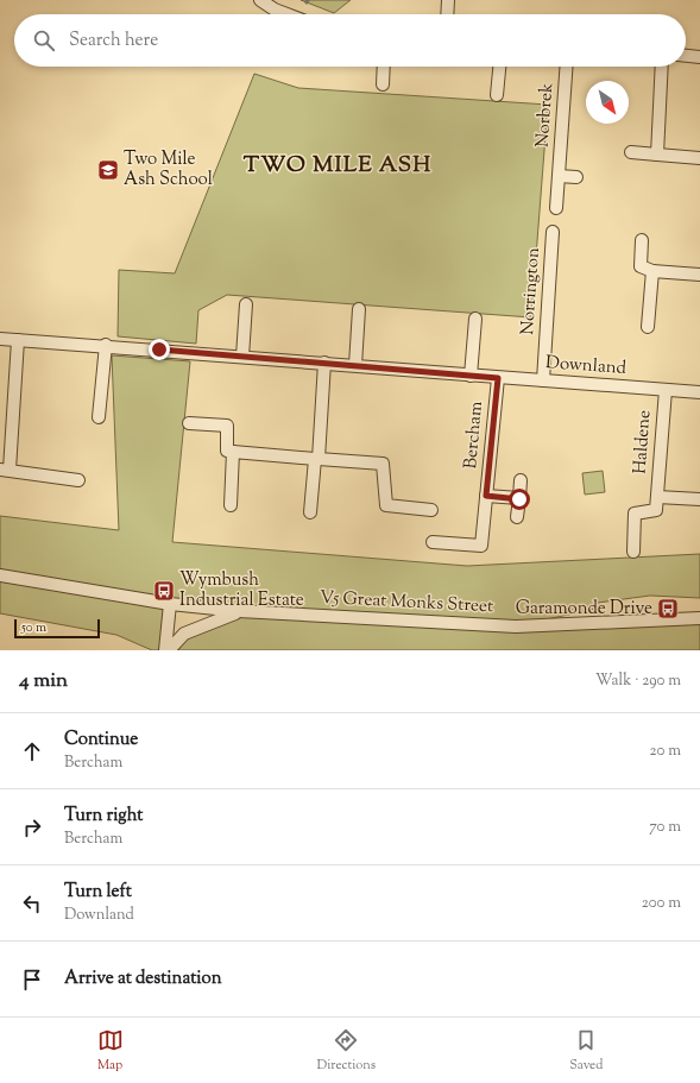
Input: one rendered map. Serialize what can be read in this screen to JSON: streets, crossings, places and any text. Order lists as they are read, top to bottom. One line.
{"streets":{"street":["Norbrek","Norrington","Downland","Bercham","Haldene","V5 Great Monks Street"]},"crossings":[["Norrington","Downland"],["Downland","Bercham"],["Downland","Haldene"]],"districts":["TWO MILE ASH"],"places":{"school or university":["Two Mile Ash School"],"bus stop":["Wymbush Industrial Estate","Garamonde Drive"]},"scale_bar":"50 m","north":"bottom right","page":{"search":"Search here","scale":"50 m","heading":["4 min","Walk · 290 m"],"list":[["Continue","Bercham","20 m"],["Turn right","Bercham","70 m"],["Turn left","Downland","200 m"],"Arrive at destination"],"nav":["Map","Directions","Saved"]}}
